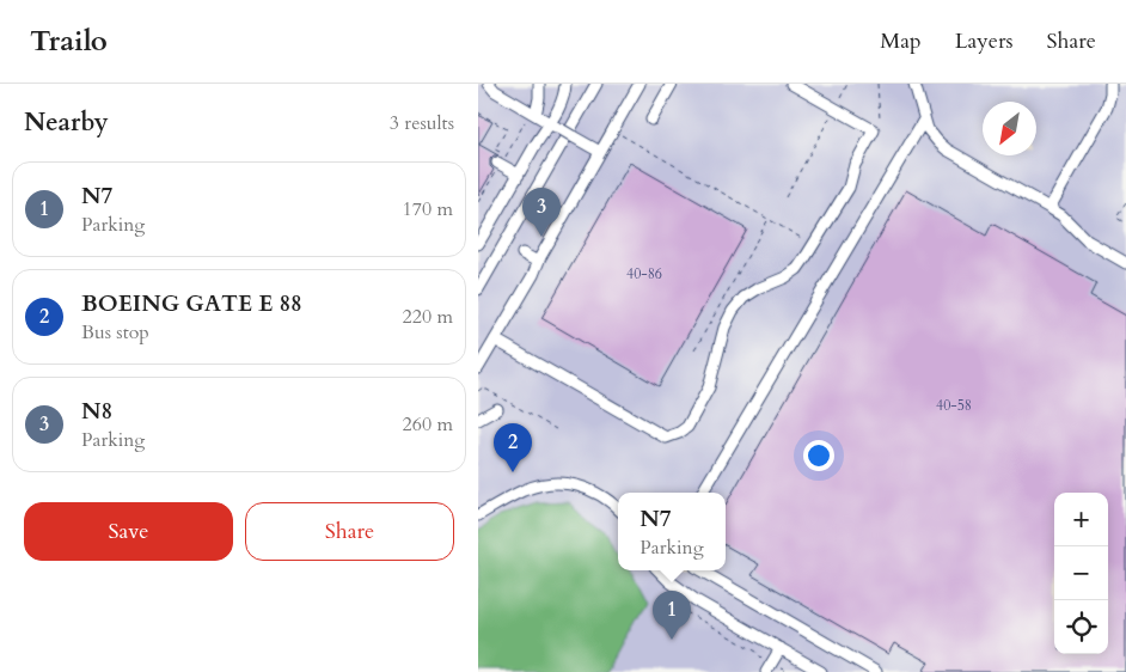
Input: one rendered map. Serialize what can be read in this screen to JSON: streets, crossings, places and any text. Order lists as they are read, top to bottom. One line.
{"house_numbers":["40-86","40-58"],"north":"bottom left","page":{"header":"Trailo","nav":["Map","Layers","Share"],"heading":["Nearby","3 results"],"list":[{"mark":"1","name":"N7","note":"Parking","value":"170 m"},{"mark":"2","name":"BOEING GATE E 88","note":"Bus stop","value":"220 m"},{"mark":"3","name":"N8","note":"Parking","value":"260 m"}],"pins":["3","2","1"],"buttons":["Save","Share"],"map_buttons":["+","−"],"popup":["N7","Parking"]}}
